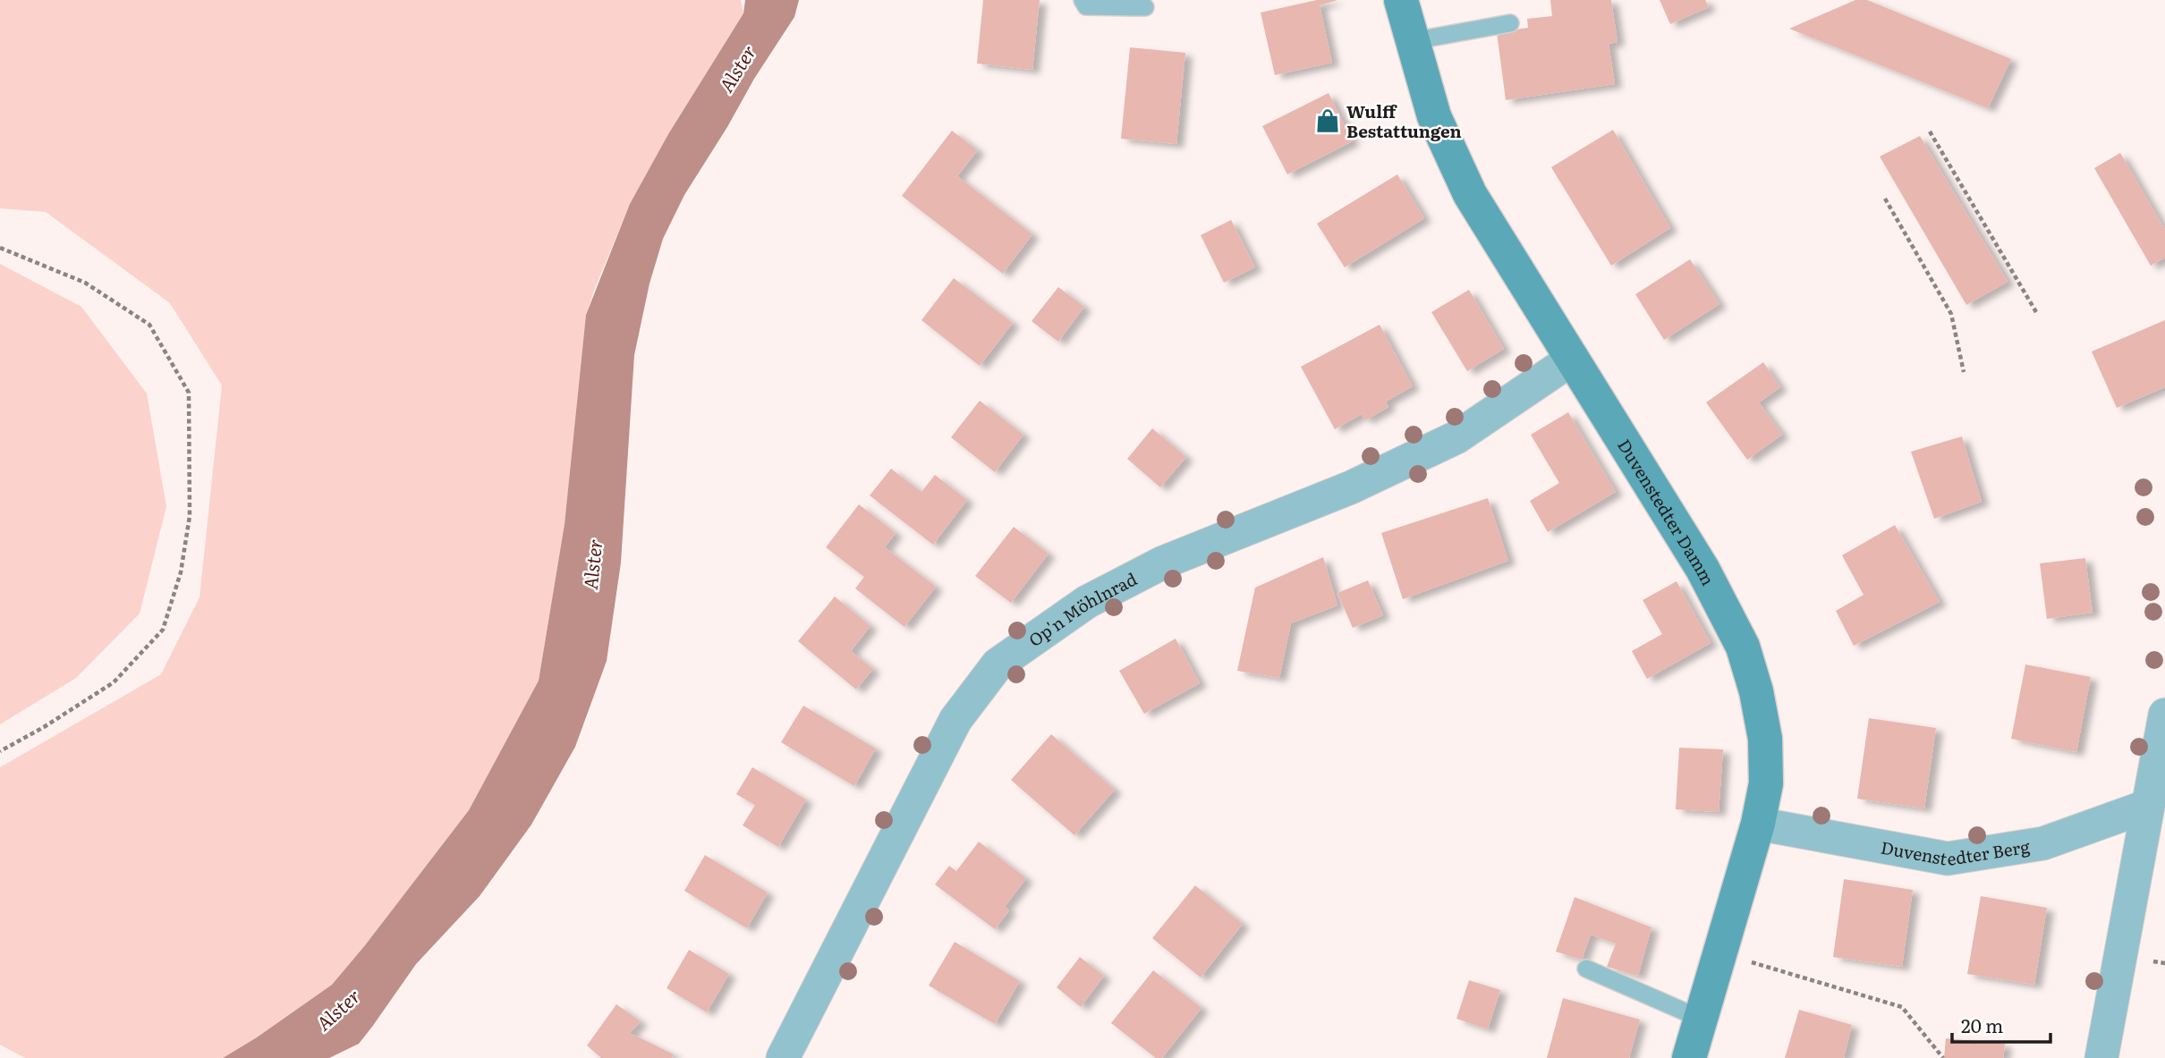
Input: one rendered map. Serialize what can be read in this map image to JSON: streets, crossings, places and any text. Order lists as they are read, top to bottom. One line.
{"streets":{"street":["Duvenstedter Damm","Op'n Möhlnrad","Duvenstedter Berg"]},"crossings":[["Duvenstedter Damm","Op'n Möhlnrad"],["Duvenstedter Damm","Duvenstedter Berg"]],"water":["Alster"],"places":{"shop":["Wulff Bestattungen"]},"scale_bar":"20 m"}
